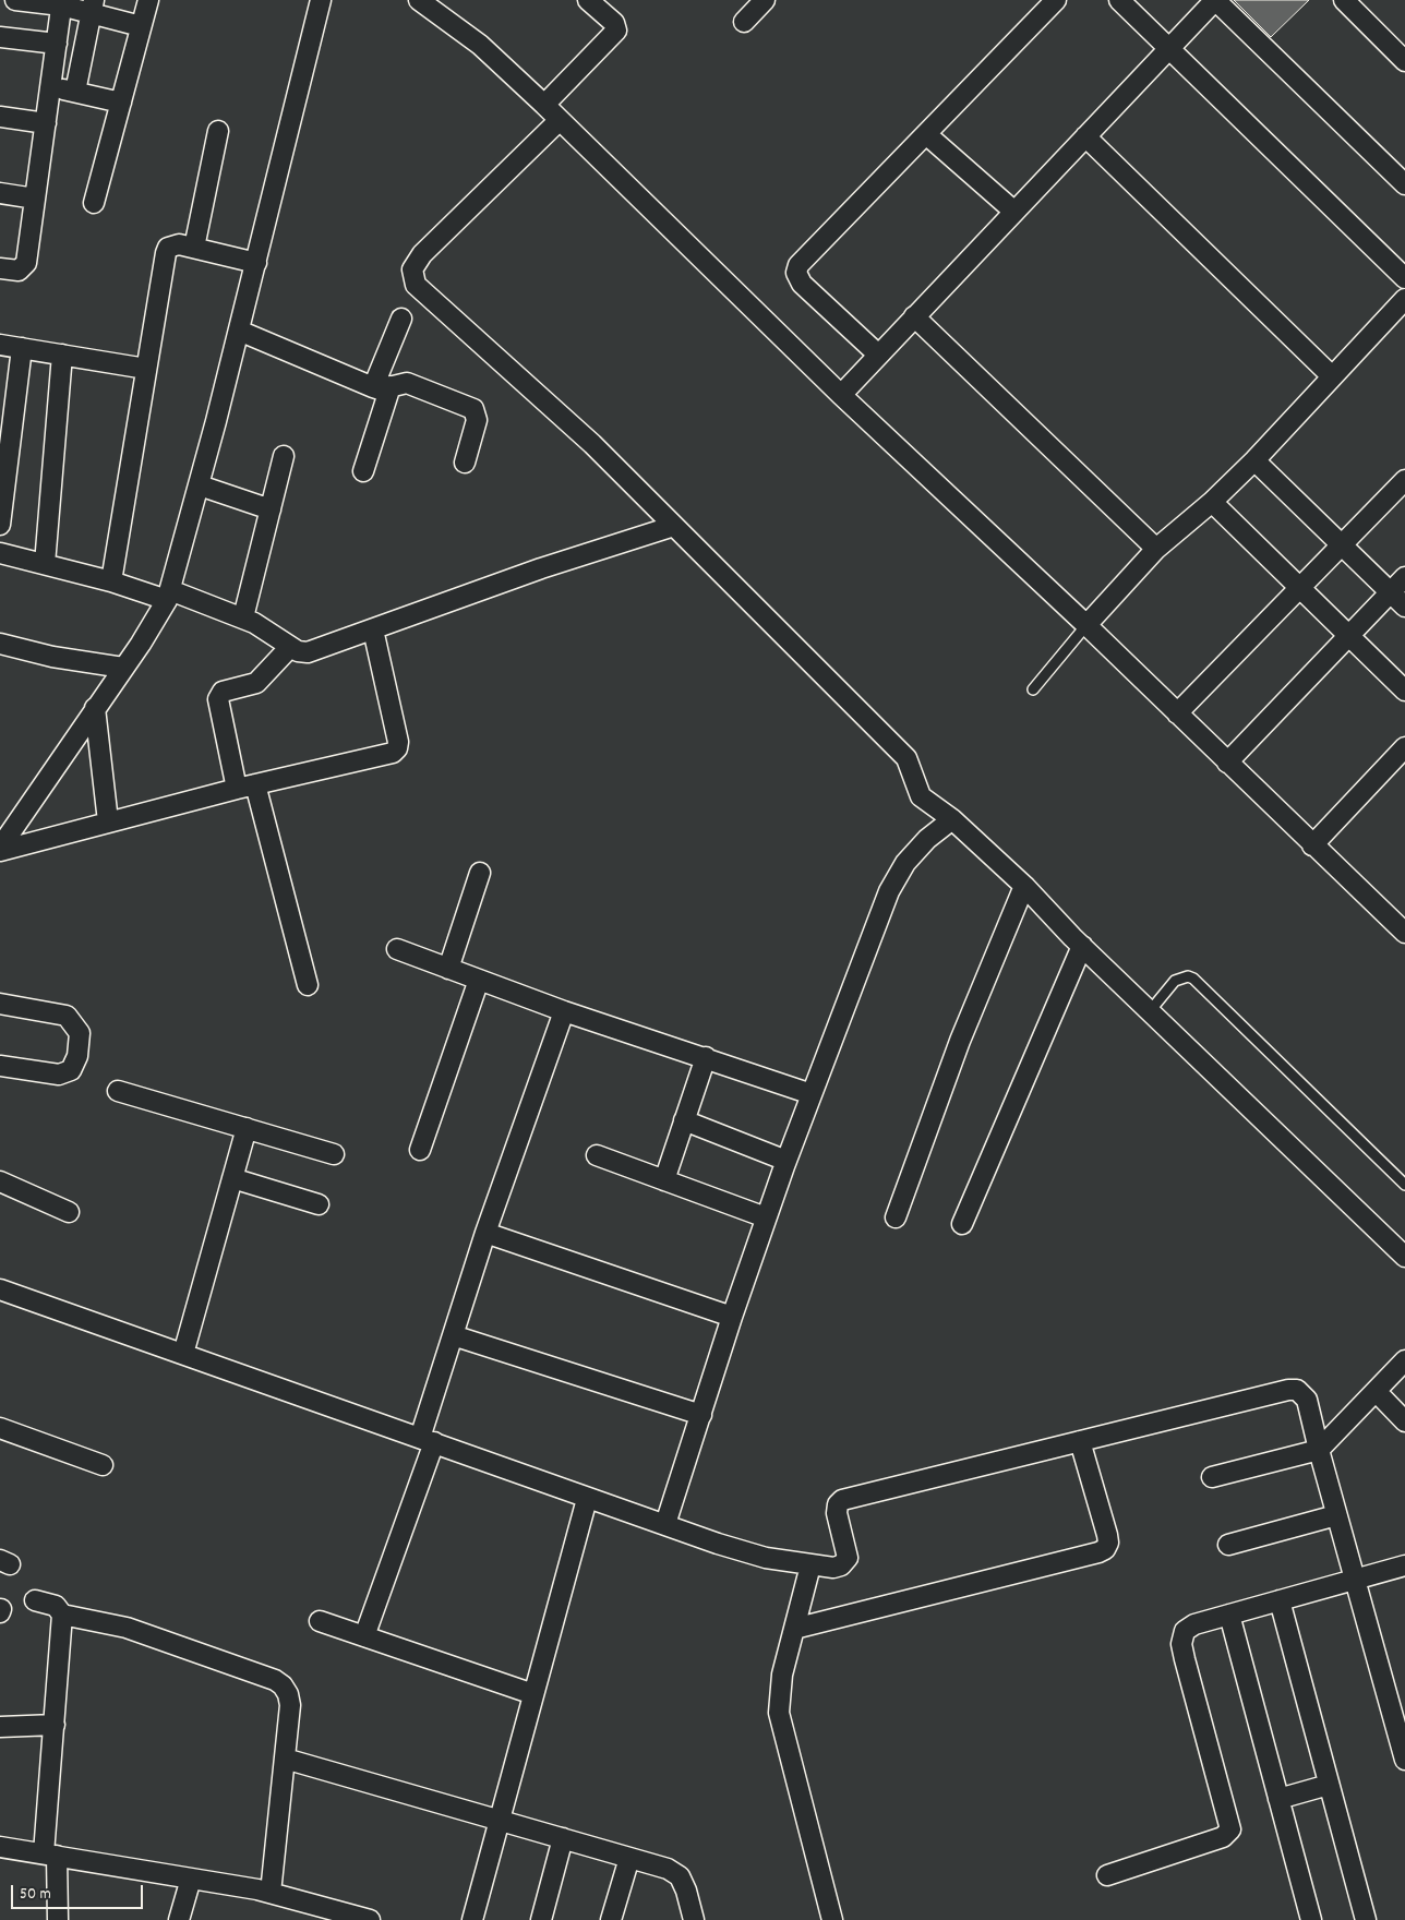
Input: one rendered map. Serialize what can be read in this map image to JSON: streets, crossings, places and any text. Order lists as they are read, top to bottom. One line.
{"scale_bar":"50 m"}
